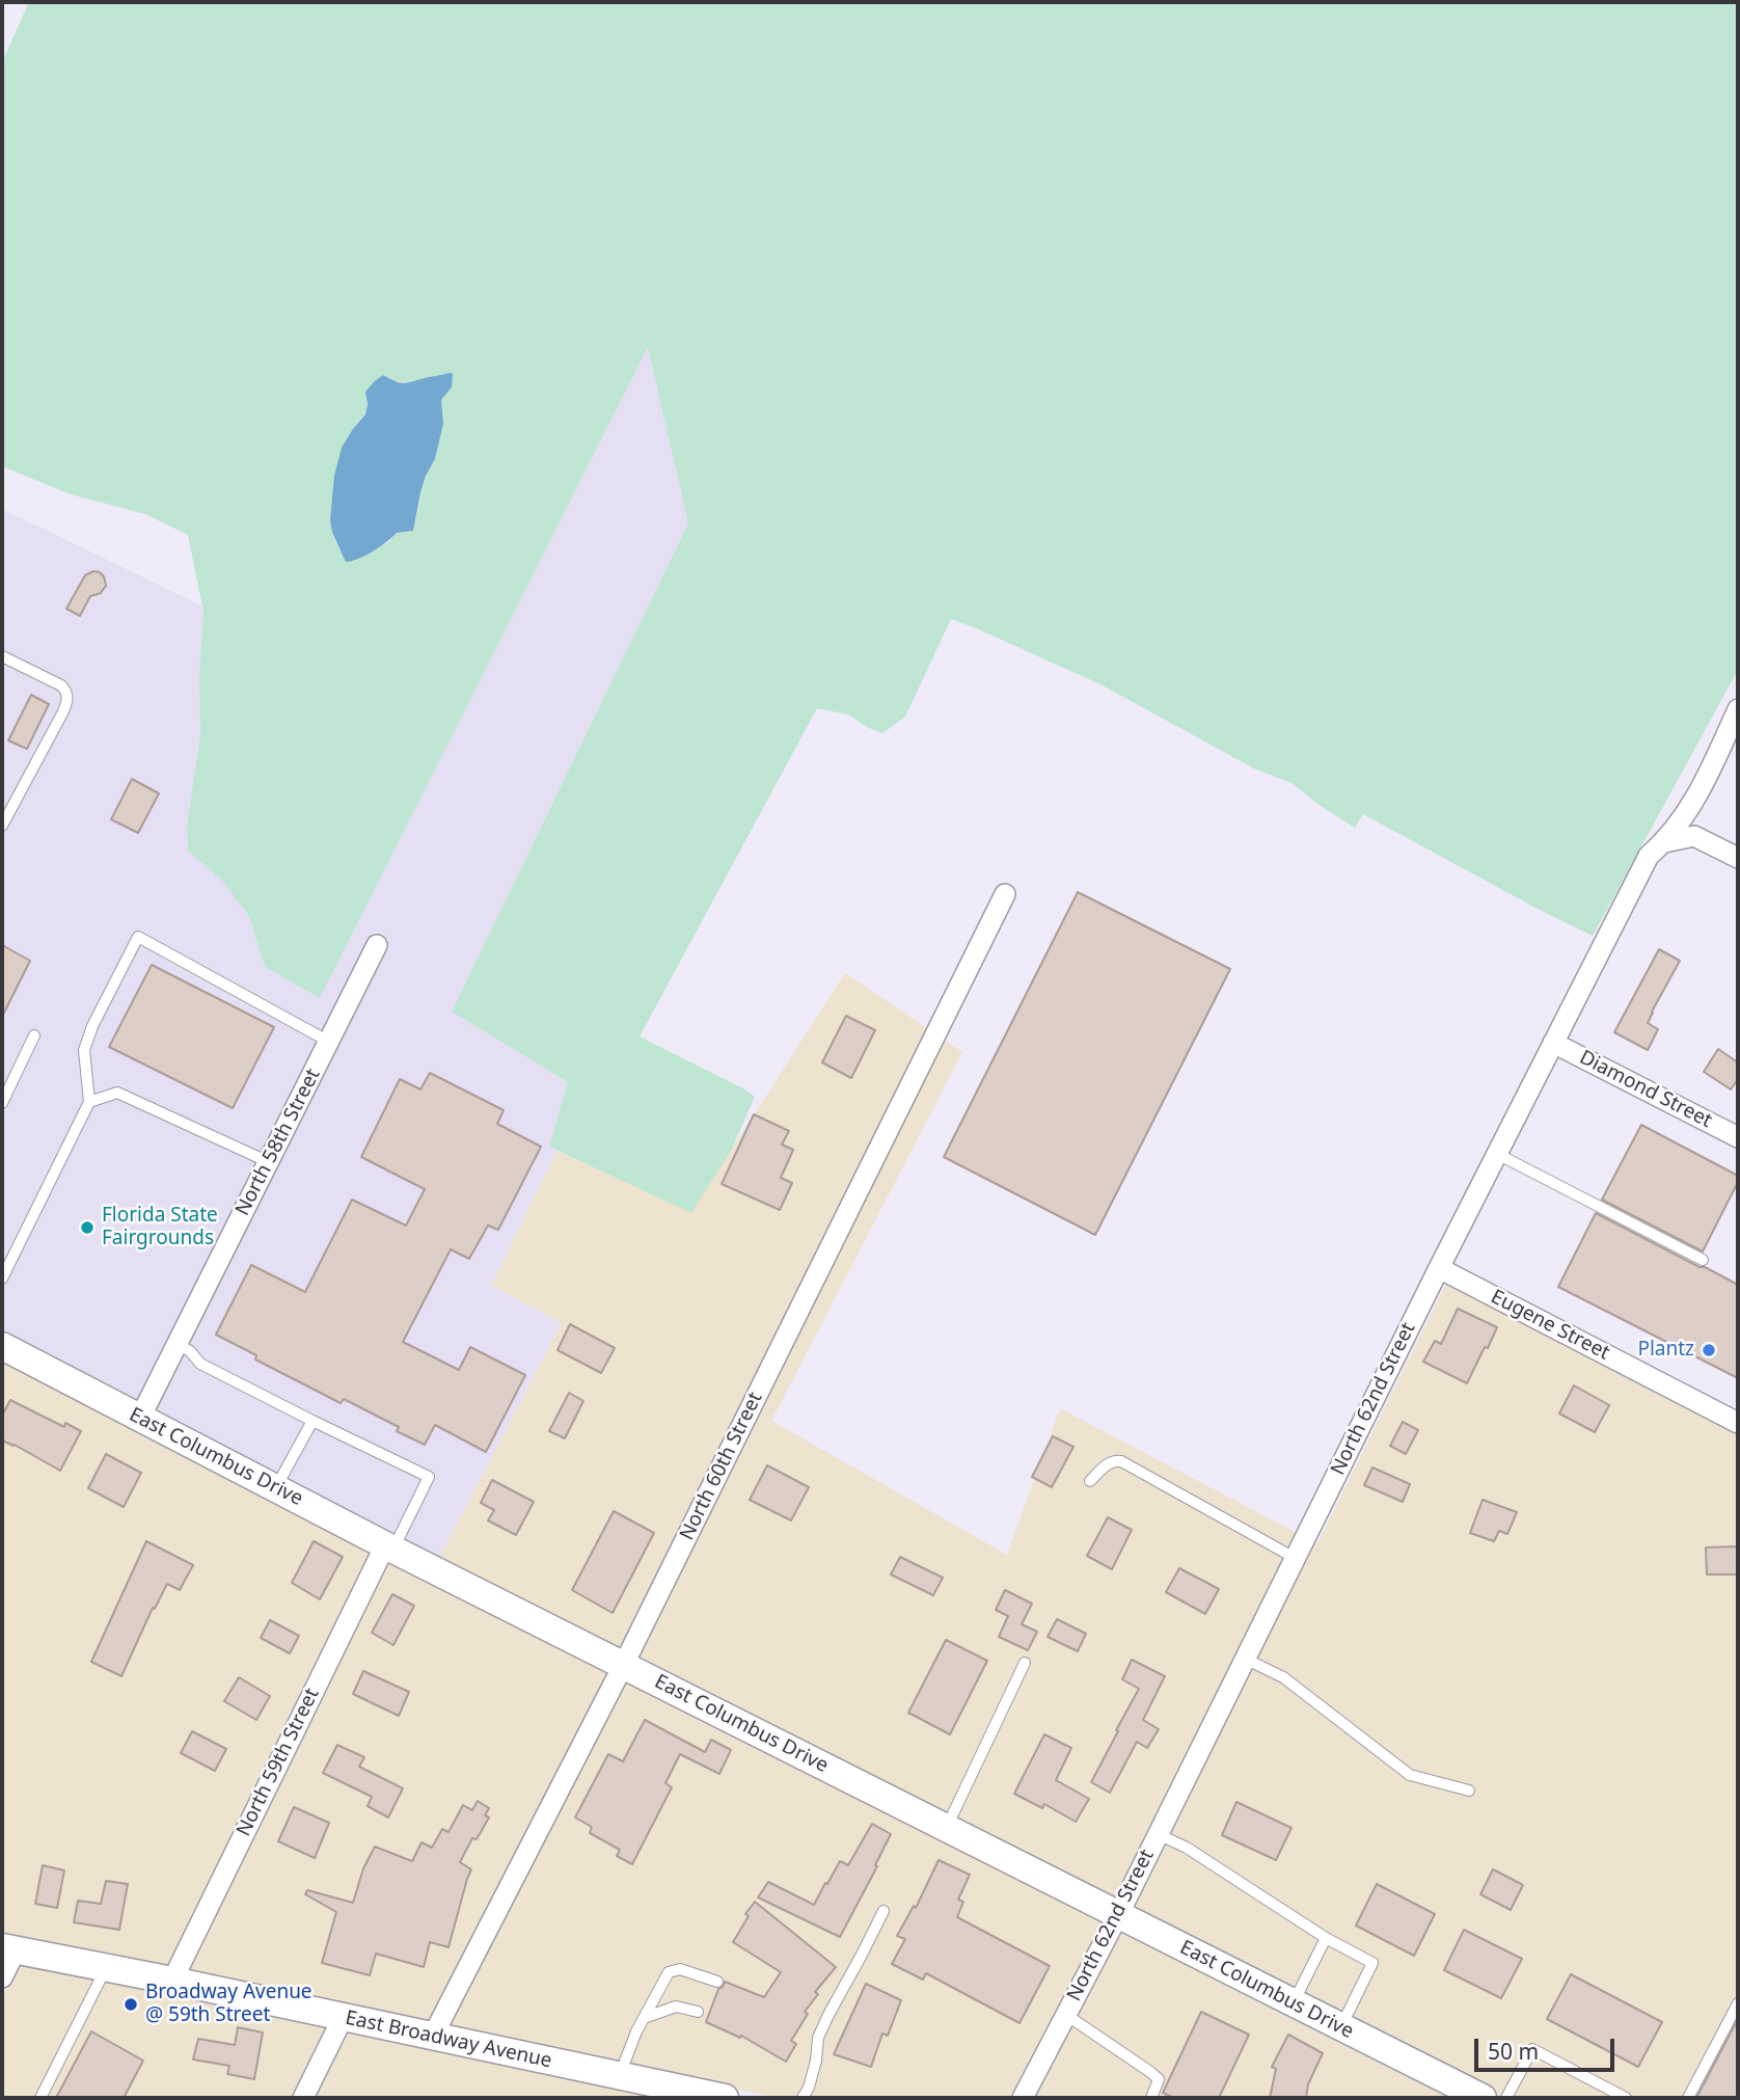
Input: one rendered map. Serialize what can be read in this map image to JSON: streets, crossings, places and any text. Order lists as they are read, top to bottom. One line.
{"streets":{"main road":["East Columbus Drive","East Broadway Avenue"],"street":["Diamond Street","North 58th Street","Eugene Street","North 62nd Street","North 60th Street","North 59th Street"]},"crossings":[["Diamond Street","North 62nd Street"],["North 58th Street","East Columbus Drive"],["Eugene Street","North 62nd Street"],["North 62nd Street","East Columbus Drive"],["East Columbus Drive","North 60th Street"],["East Columbus Drive","North 59th Street"],["North 60th Street","East Broadway Avenue"],["North 59th Street","East Broadway Avenue"]],"places":["Florida State Fairgrounds","Plantz","Broadway Avenue @ 59th Street"],"scale_bar":"50 m"}
